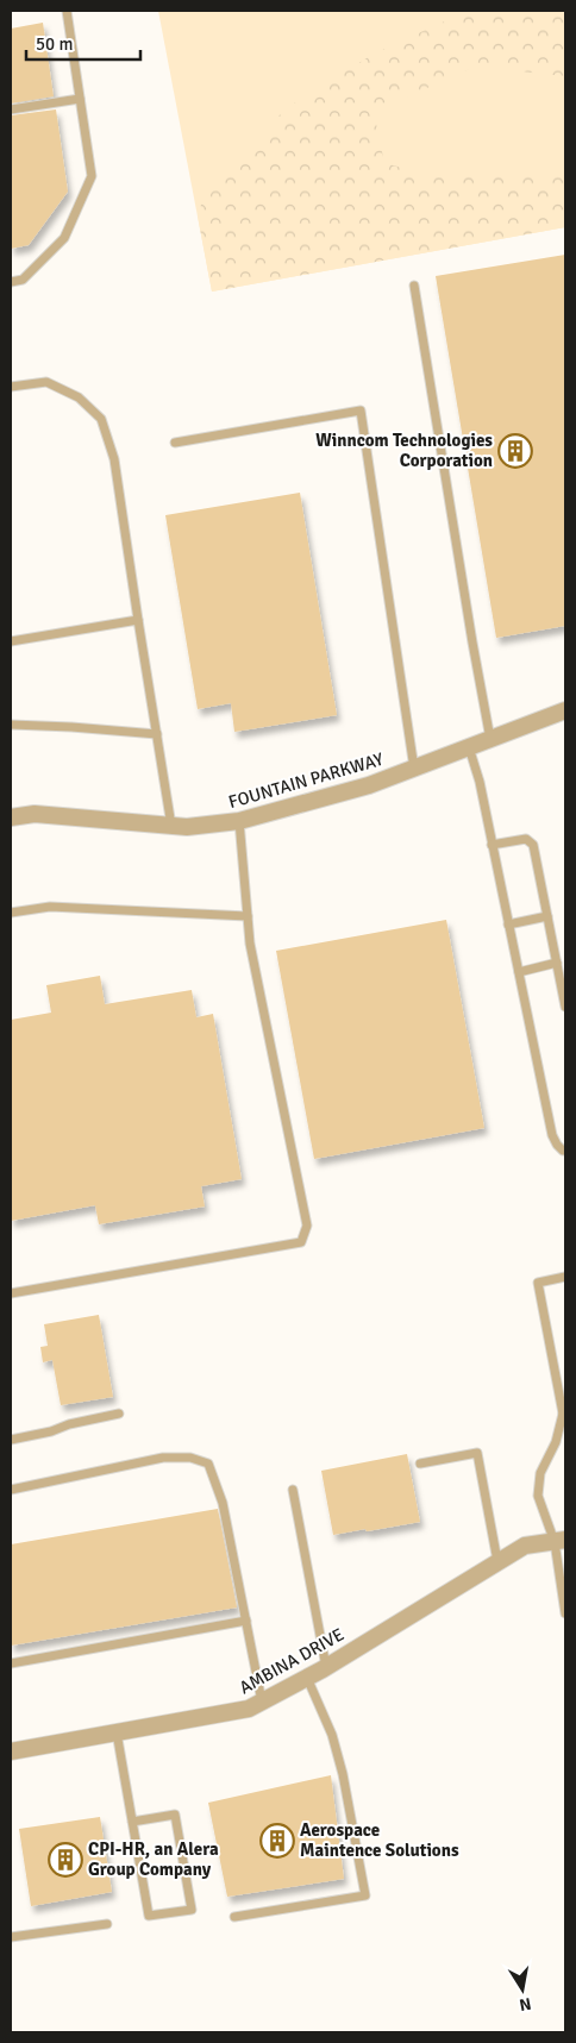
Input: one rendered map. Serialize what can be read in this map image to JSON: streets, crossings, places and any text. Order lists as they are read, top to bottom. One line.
{"streets":{"street":["FOUNTAIN PARKWAY","AMBINA DRIVE"]},"places":{"building":["Winncom Technologies Corporation","Aerospace Maintence Solutions","CPI-HR, an Alera Group Company"]},"scale_bar":"50 m","north":"bottom"}
